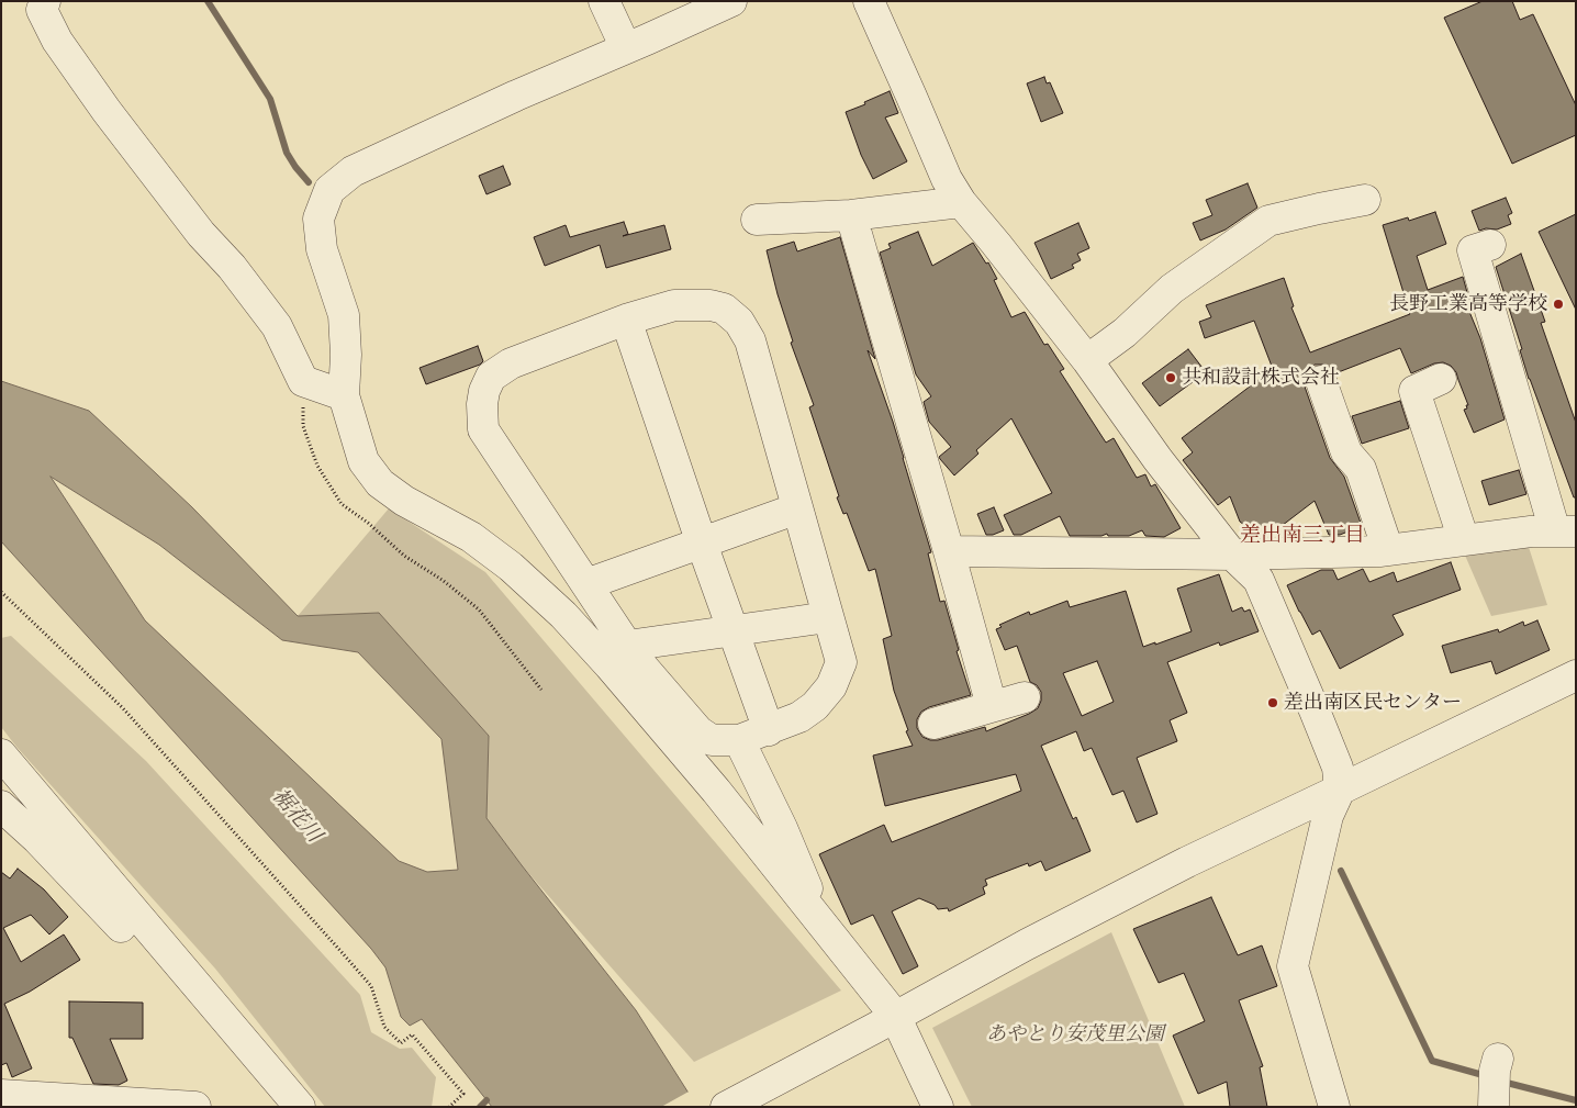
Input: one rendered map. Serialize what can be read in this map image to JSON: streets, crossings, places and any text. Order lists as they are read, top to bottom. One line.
{"districts":["差出南三丁目"],"water":["裾花川"],"parks":["あやとり安茂里公園"],"places":["長野工業高等学校","共和設計株式会社","差出南区民センター"]}
